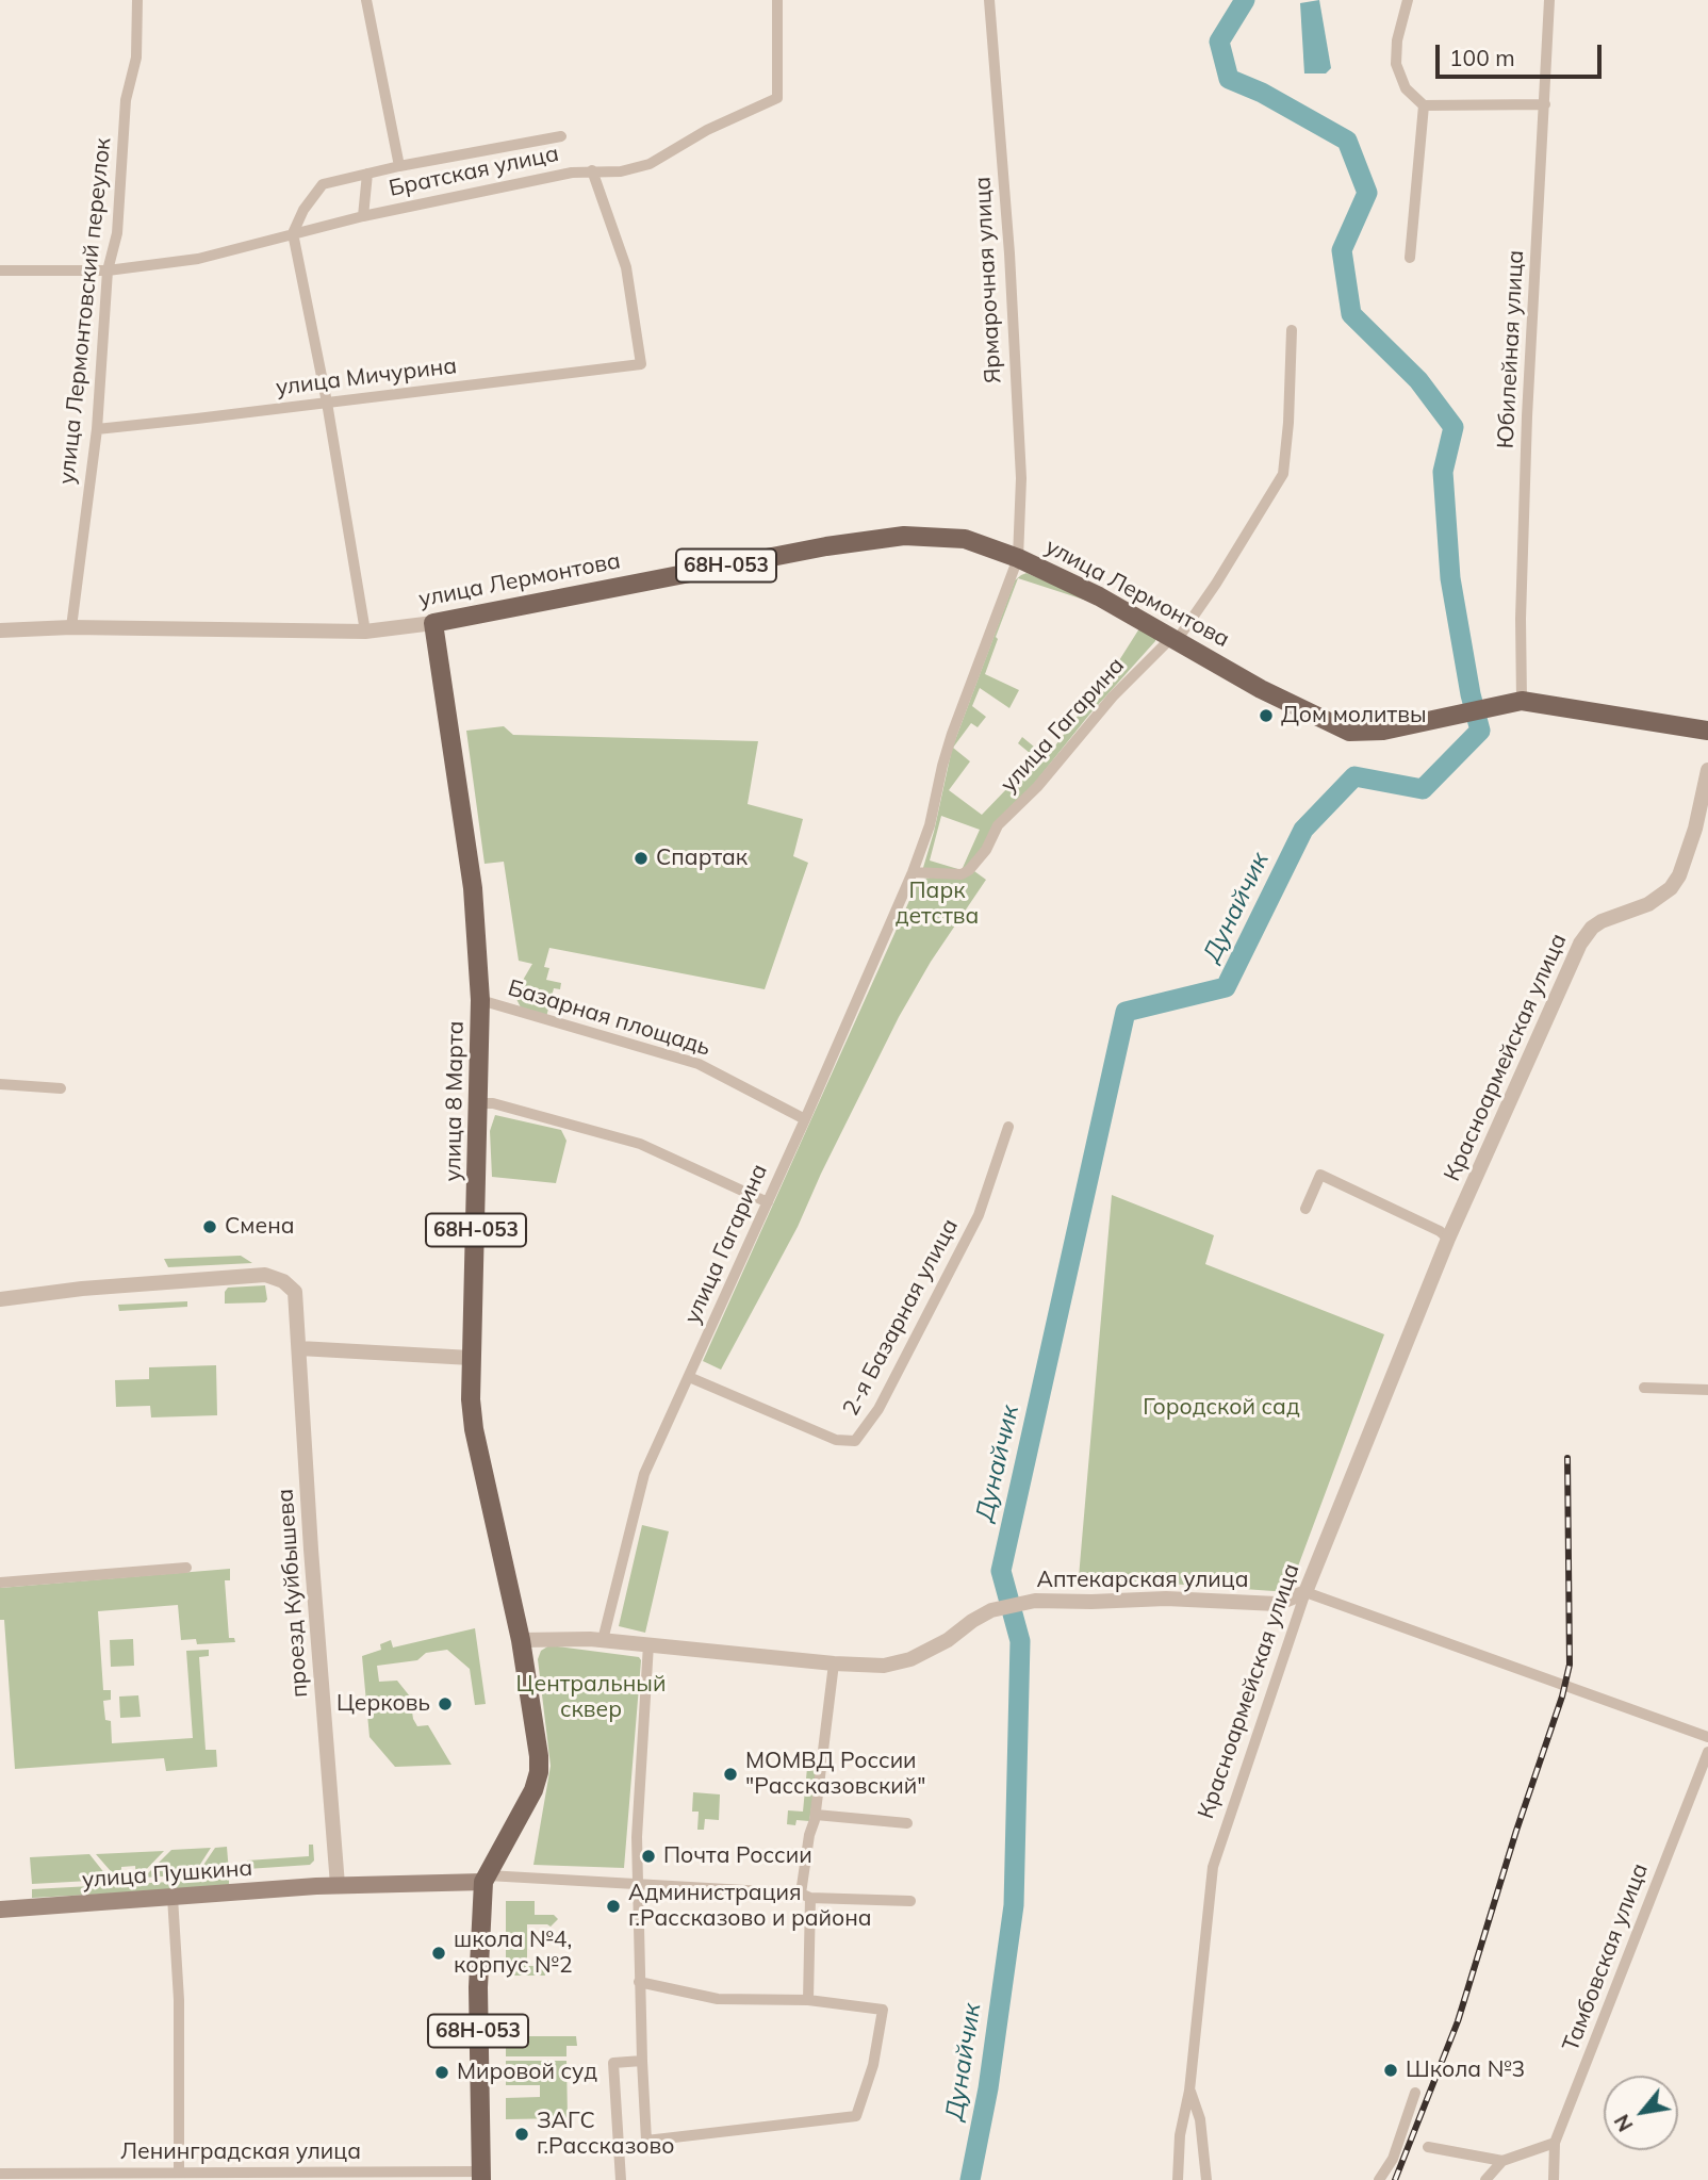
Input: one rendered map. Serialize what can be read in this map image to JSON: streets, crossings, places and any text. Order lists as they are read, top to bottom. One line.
{"streets":{"main road":["68Н-053","улица Лермонтова","улица 8 Марта","улица Пушкина"],"street":["Братская улица","Ярмарочная улица","улица Лермонтовский переулок","Юбилейная улица","улица Мичурина","улица Гагарина","Базарная площадь","Красноармейская улица","2-я Базарная улица","Аптекарская улица","проезд Куйбышева","Тамбовская улица","Ленинградская улица"]},"crossings":[["Братская улица","улица Лермонтовский переулок"],["Братская улица","улица Мичурина"],["Ярмарочная улица","улица Лермонтова"],["Ярмарочная улица","улица Гагарина"],["улица Лермонтовский переулок","улица Мичурина"],["улица Лермонтовский переулок","улица Лермонтова"],["Юбилейная улица","улица Лермонтова"],["68Н-053","улица 8 Марта"],["68Н-053","улица Пушкина"],["68Н-053","Ленинградская улица"],["улица Лермонтова","улица Гагарина"],["улица Лермонтова","улица 8 Марта"],["улица Гагарина","Базарная площадь"],["улица Гагарина","2-я Базарная улица"],["улица Гагарина","Аптекарская улица"],["Базарная площадь","улица 8 Марта"],["Красноармейская улица","Аптекарская улица"],["улица 8 Марта","Аптекарская улица"],["улица 8 Марта","улица Пушкина"],["проезд Куйбышева","улица Пушкина"]],"water":["Дунайчик"],"parks":["Парк детства","Городской сад","Центральный сквер"],"places":["Дом молитвы","Спартак","Смена","Церковь","МОМВД России \"Рассказовский\"","Почта России","Администрация г.Рассказово и района","школа №4, корпус №2","Школа №3","Мировой суд","ЗАГС г.Рассказово"],"scale_bar":"100 m","north":"bottom left"}
